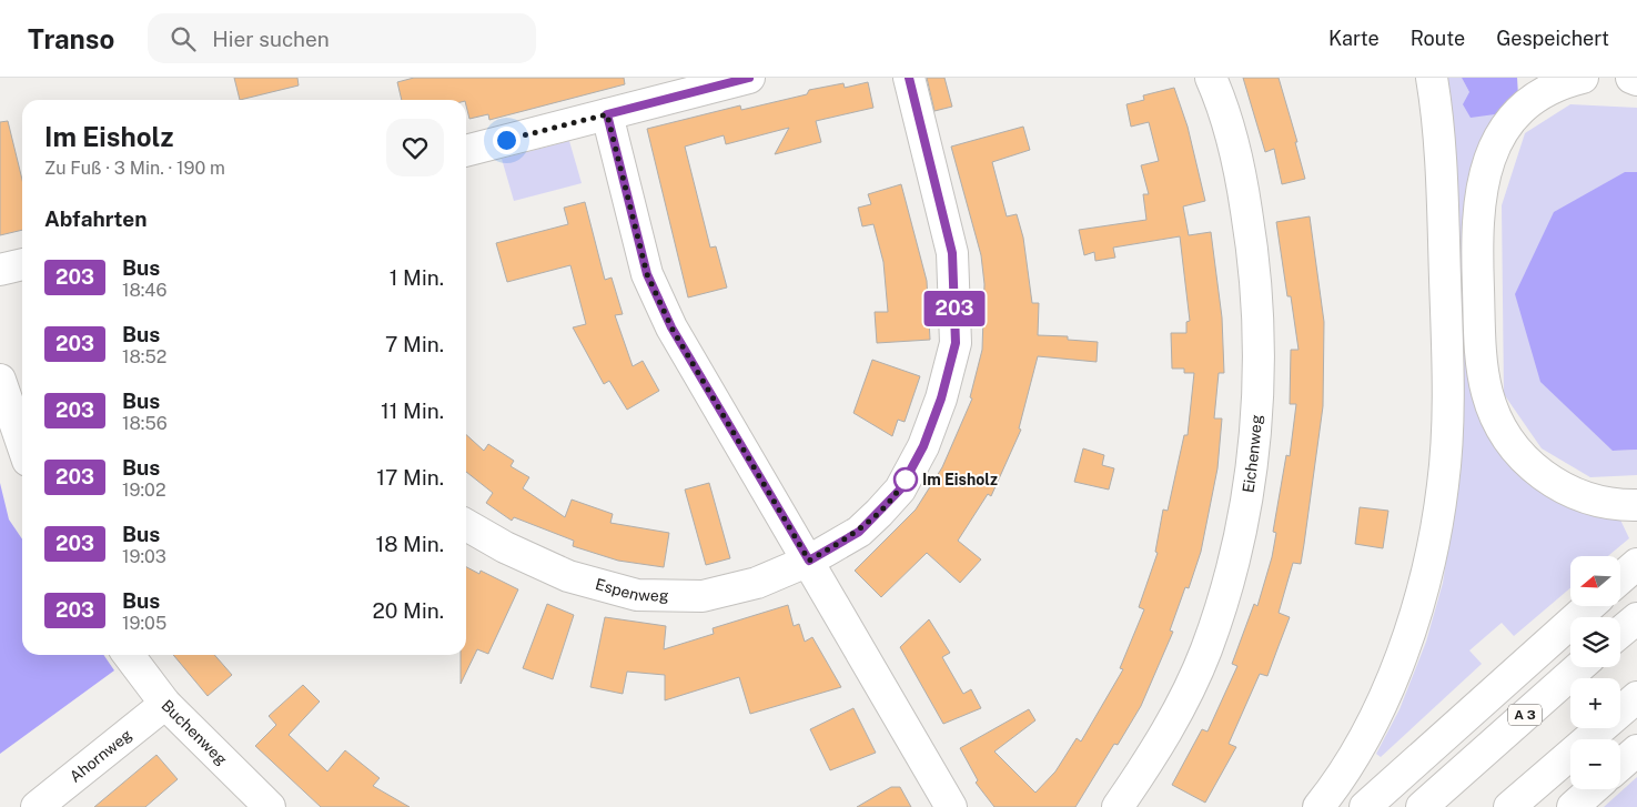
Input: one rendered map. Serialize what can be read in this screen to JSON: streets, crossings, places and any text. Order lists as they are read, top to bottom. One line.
{"streets":{"main road":["Eichenweg","Espenweg","A 3","Buchenweg","Ahornweg"]},"crossings":[["Buchenweg","Ahornweg"]],"places":["Im Eisholz"],"lines":["bus line 203"],"north":"left","page":{"header":"Transo","search":"Hier suchen","nav":["Karte","Route","Gespeichert"],"on_map":"203","heading":[["Im Eisholz","Zu Fuß · 3 Min. · 190 m"],"Abfahrten"],"list":[{"mark":"203","name":"Bus","note":"18:46","value":"1 Min."},{"mark":"203","name":"Bus","note":"18:52","value":"7 Min."},{"mark":"203","name":"Bus","note":"18:56","value":"11 Min."},{"mark":"203","name":"Bus","note":"19:02","value":"17 Min."},{"mark":"203","name":"Bus","note":"19:03","value":"18 Min."},{"mark":"203","name":"Bus","note":"19:05","value":"20 Min."}],"map_buttons":["+","−"]}}
